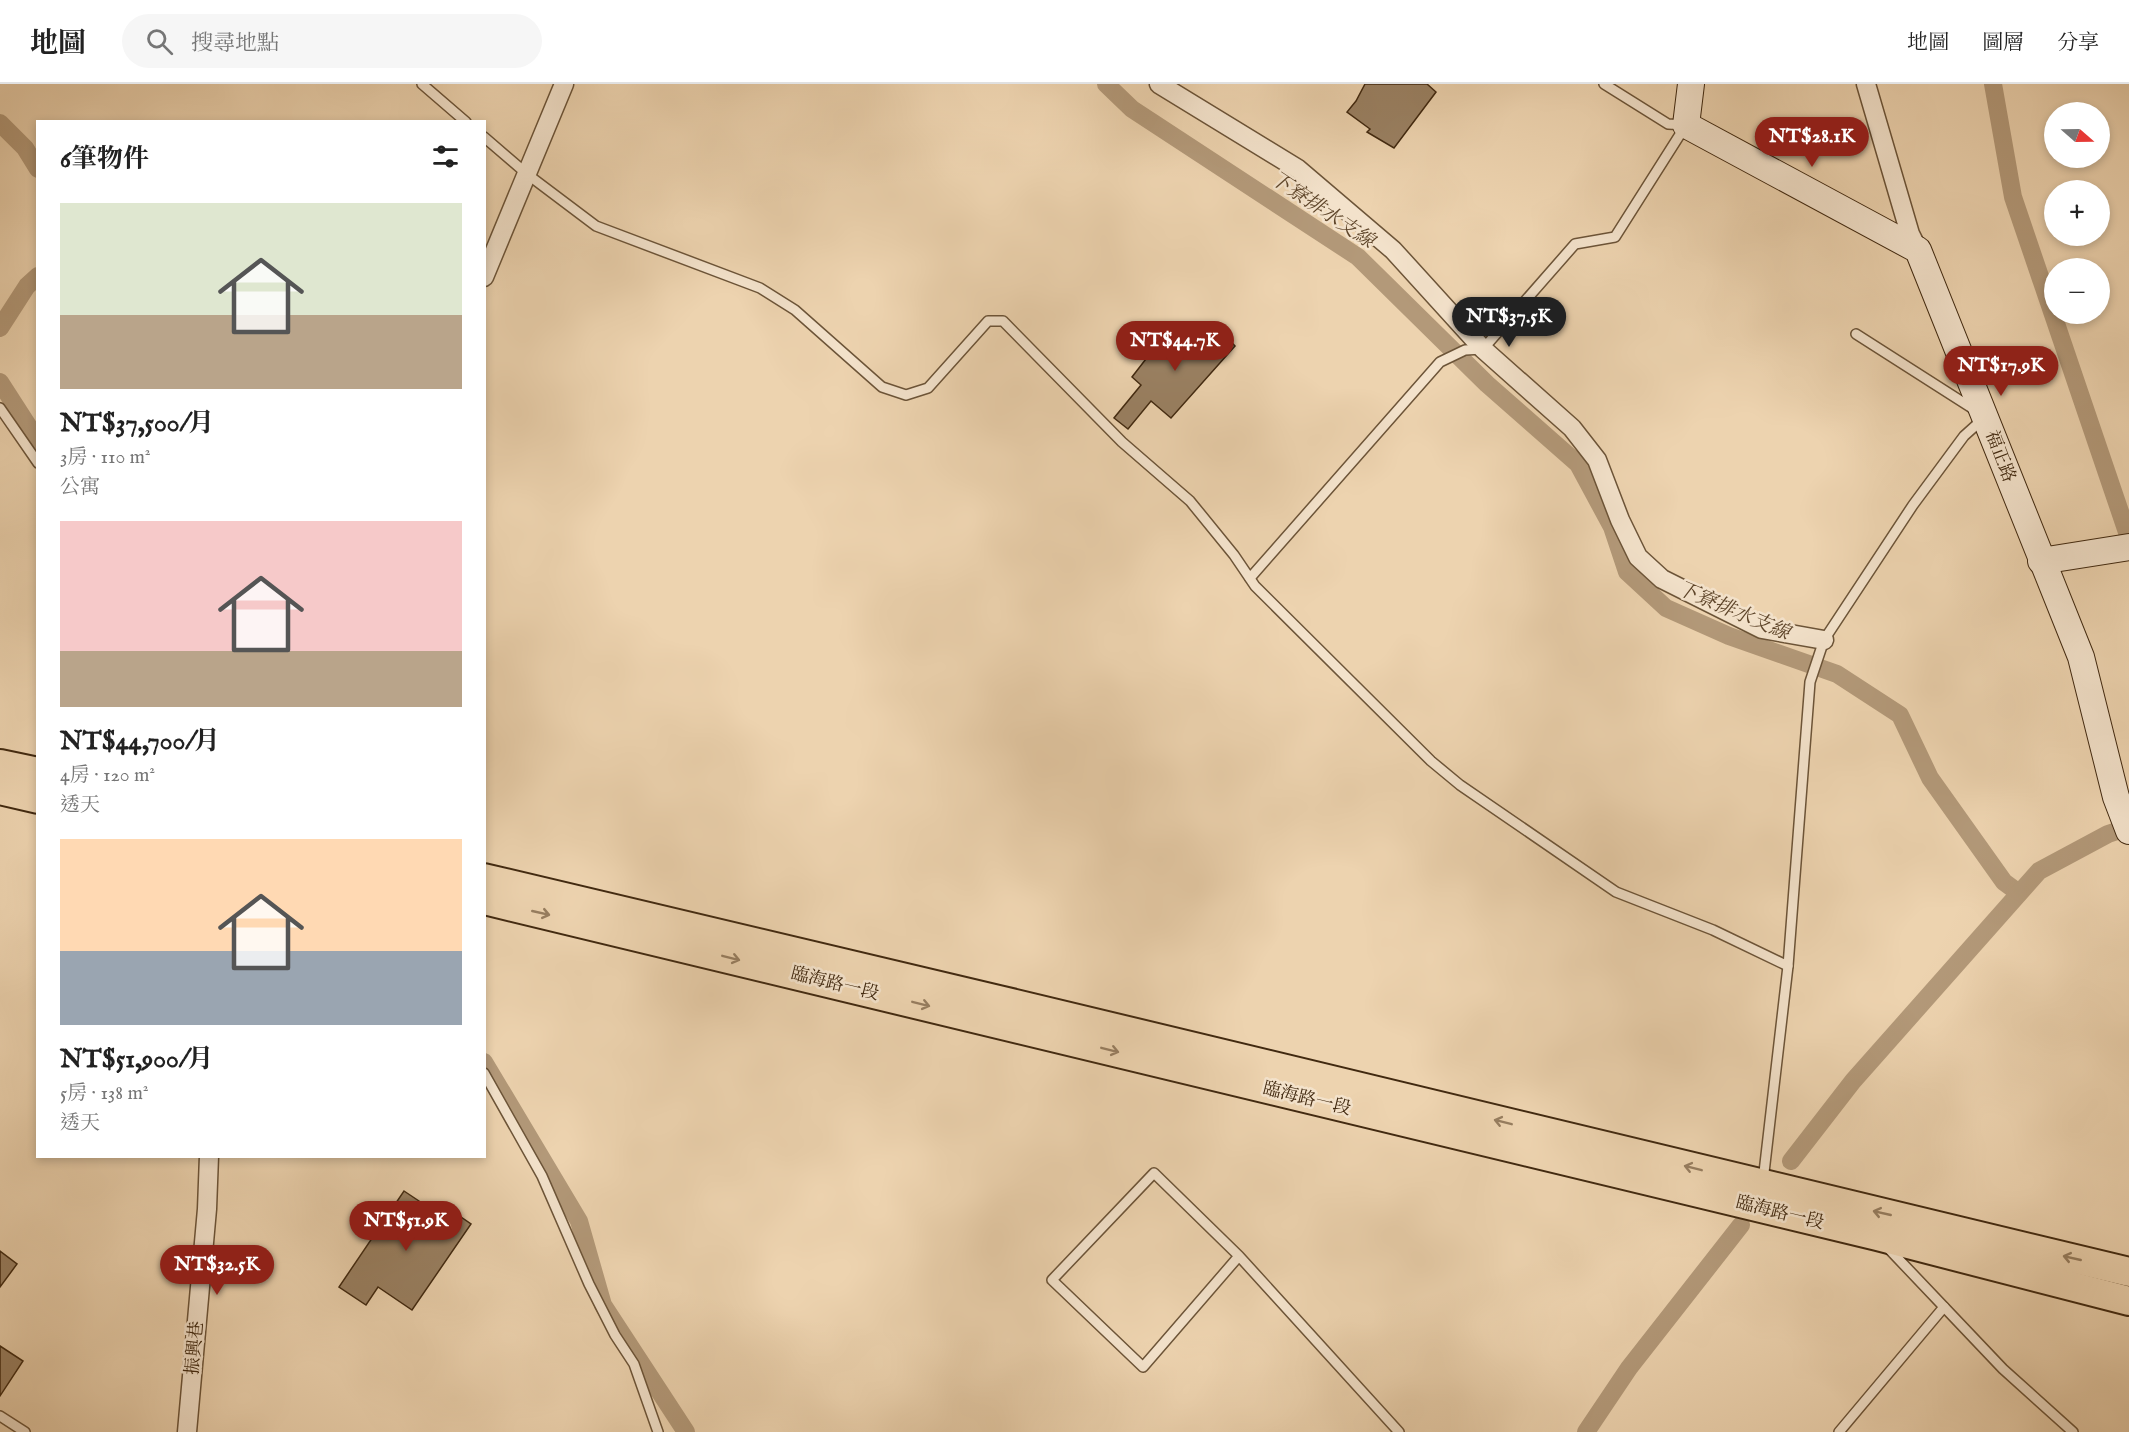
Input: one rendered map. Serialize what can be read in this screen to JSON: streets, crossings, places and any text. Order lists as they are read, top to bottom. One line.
{"streets":{"main road":["臨海路一段"],"street":["福正路","振興巷"]},"water":["下寮排水支線"],"north":"right","page":{"header":"地圖","search":"搜尋地點","nav":["地圖","圖層","分享"],"map_buttons":["+","−"],"price":["NT$28.1K","NT$37.5K","NT$44.7K","NT$17.9K","NT$51.9K","NT$32.5K"],"heading":"6筆物件","list":[{"name":"NT$37,500/月","note":"3房 · 110 m² · 公寓"},{"name":"NT$44,700/月","note":"4房 · 120 m² · 透天"},{"name":"NT$51,900/月","note":"5房 · 138 m² · 透天"}]}}
